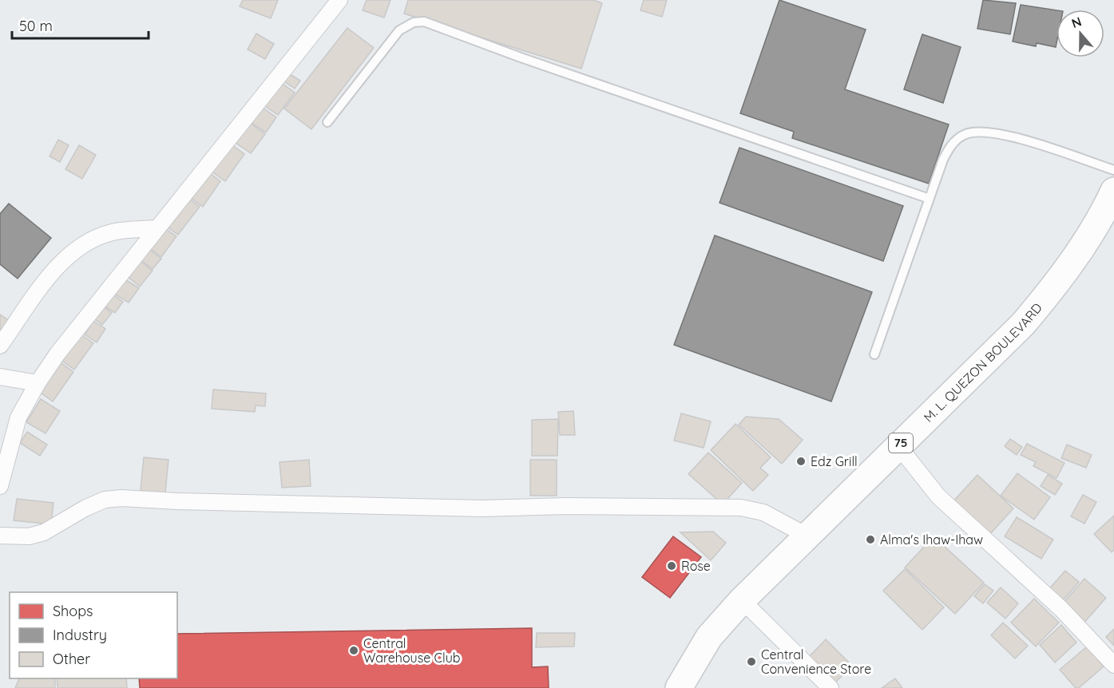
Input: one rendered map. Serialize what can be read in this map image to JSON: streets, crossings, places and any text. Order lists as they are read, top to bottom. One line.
{"streets":{"highway":["M. L. QUEZON BOULEVARD","75"]},"places":["Edz Grill","Alma's Ihaw-Ihaw","Rose","Central Warehouse Club","Central Convenience Store"],"legend":["Shops","Industry","Other"],"scale_bar":"50 m","north":"top"}
